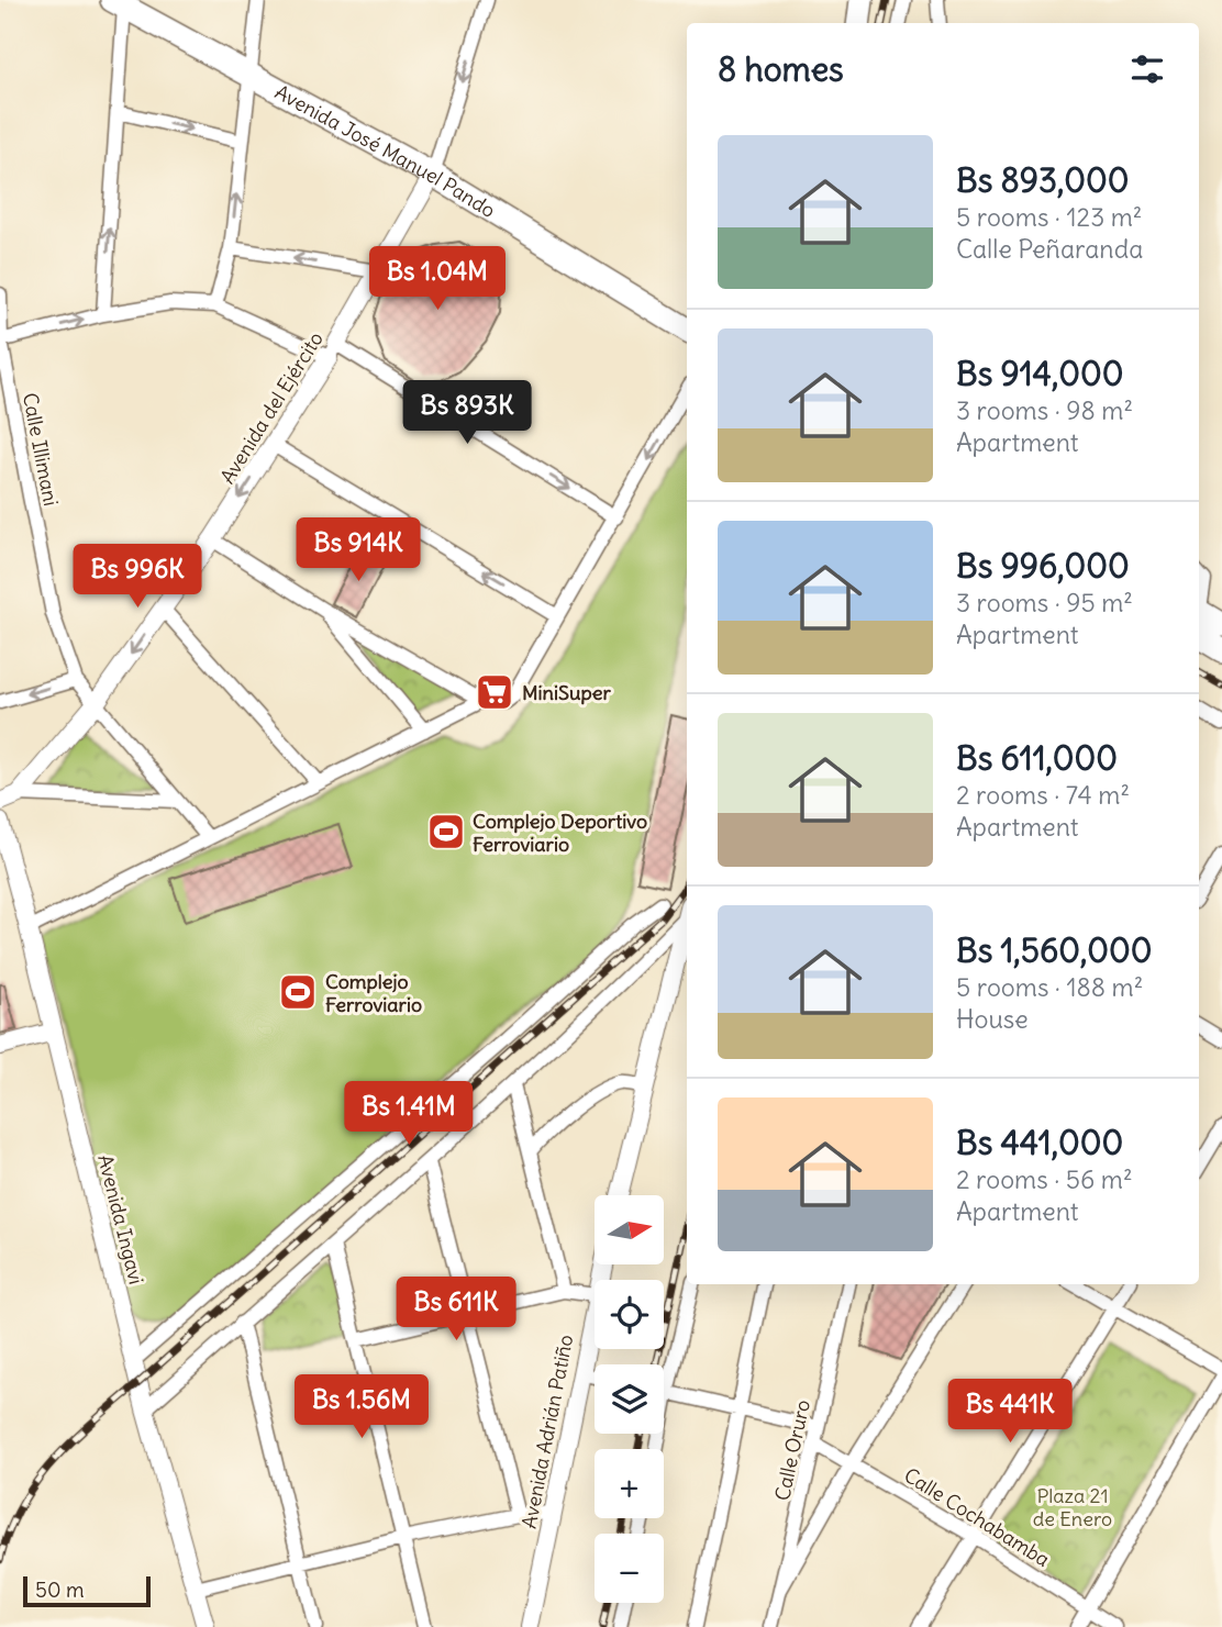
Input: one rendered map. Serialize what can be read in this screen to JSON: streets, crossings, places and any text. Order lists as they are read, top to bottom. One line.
{"streets":{"main road":["Avenida José Manuel Pando"],"street":["Avenida del Ejército","Calle Illimani","Avenida Ingavi","Avenida Adrián Patiño","Calle Oruro","Calle Cochabamba"]},"crossings":[["Avenida José Manuel Pando","Avenida del Ejército"],["Avenida del Ejército","Calle Illimani"],["Calle Oruro","Calle Cochabamba"]],"one_way":["Avenida del Ejército"],"parks":["Plaza 21 de Enero"],"places":{"supermarket":["MiniSuper"],"sports":["Complejo Deportivo Ferroviario","Complejo Ferroviario"]},"scale_bar":"50 m","north":"right","page":{"heading":"8 homes","list":[{"name":"Bs 893,000","note":"5 rooms · 123 m² · Calle Peñaranda"},{"name":"Bs 914,000","note":"3 rooms · 98 m² · Apartment"},{"name":"Bs 996,000","note":"3 rooms · 95 m² · Apartment"},{"name":"Bs 611,000","note":"2 rooms · 74 m² · Apartment"},{"name":"Bs 1,560,000","note":"5 rooms · 188 m² · House"},{"name":"Bs 441,000","note":"2 rooms · 56 m² · Apartment"}],"price":["Bs 1.04M","Bs 893K","Bs 914K","Bs 996K","Bs 1.41M","Bs 611K","Bs 1.56M","Bs 441K"],"map_buttons":["+","−"],"scale":"50 m"}}
